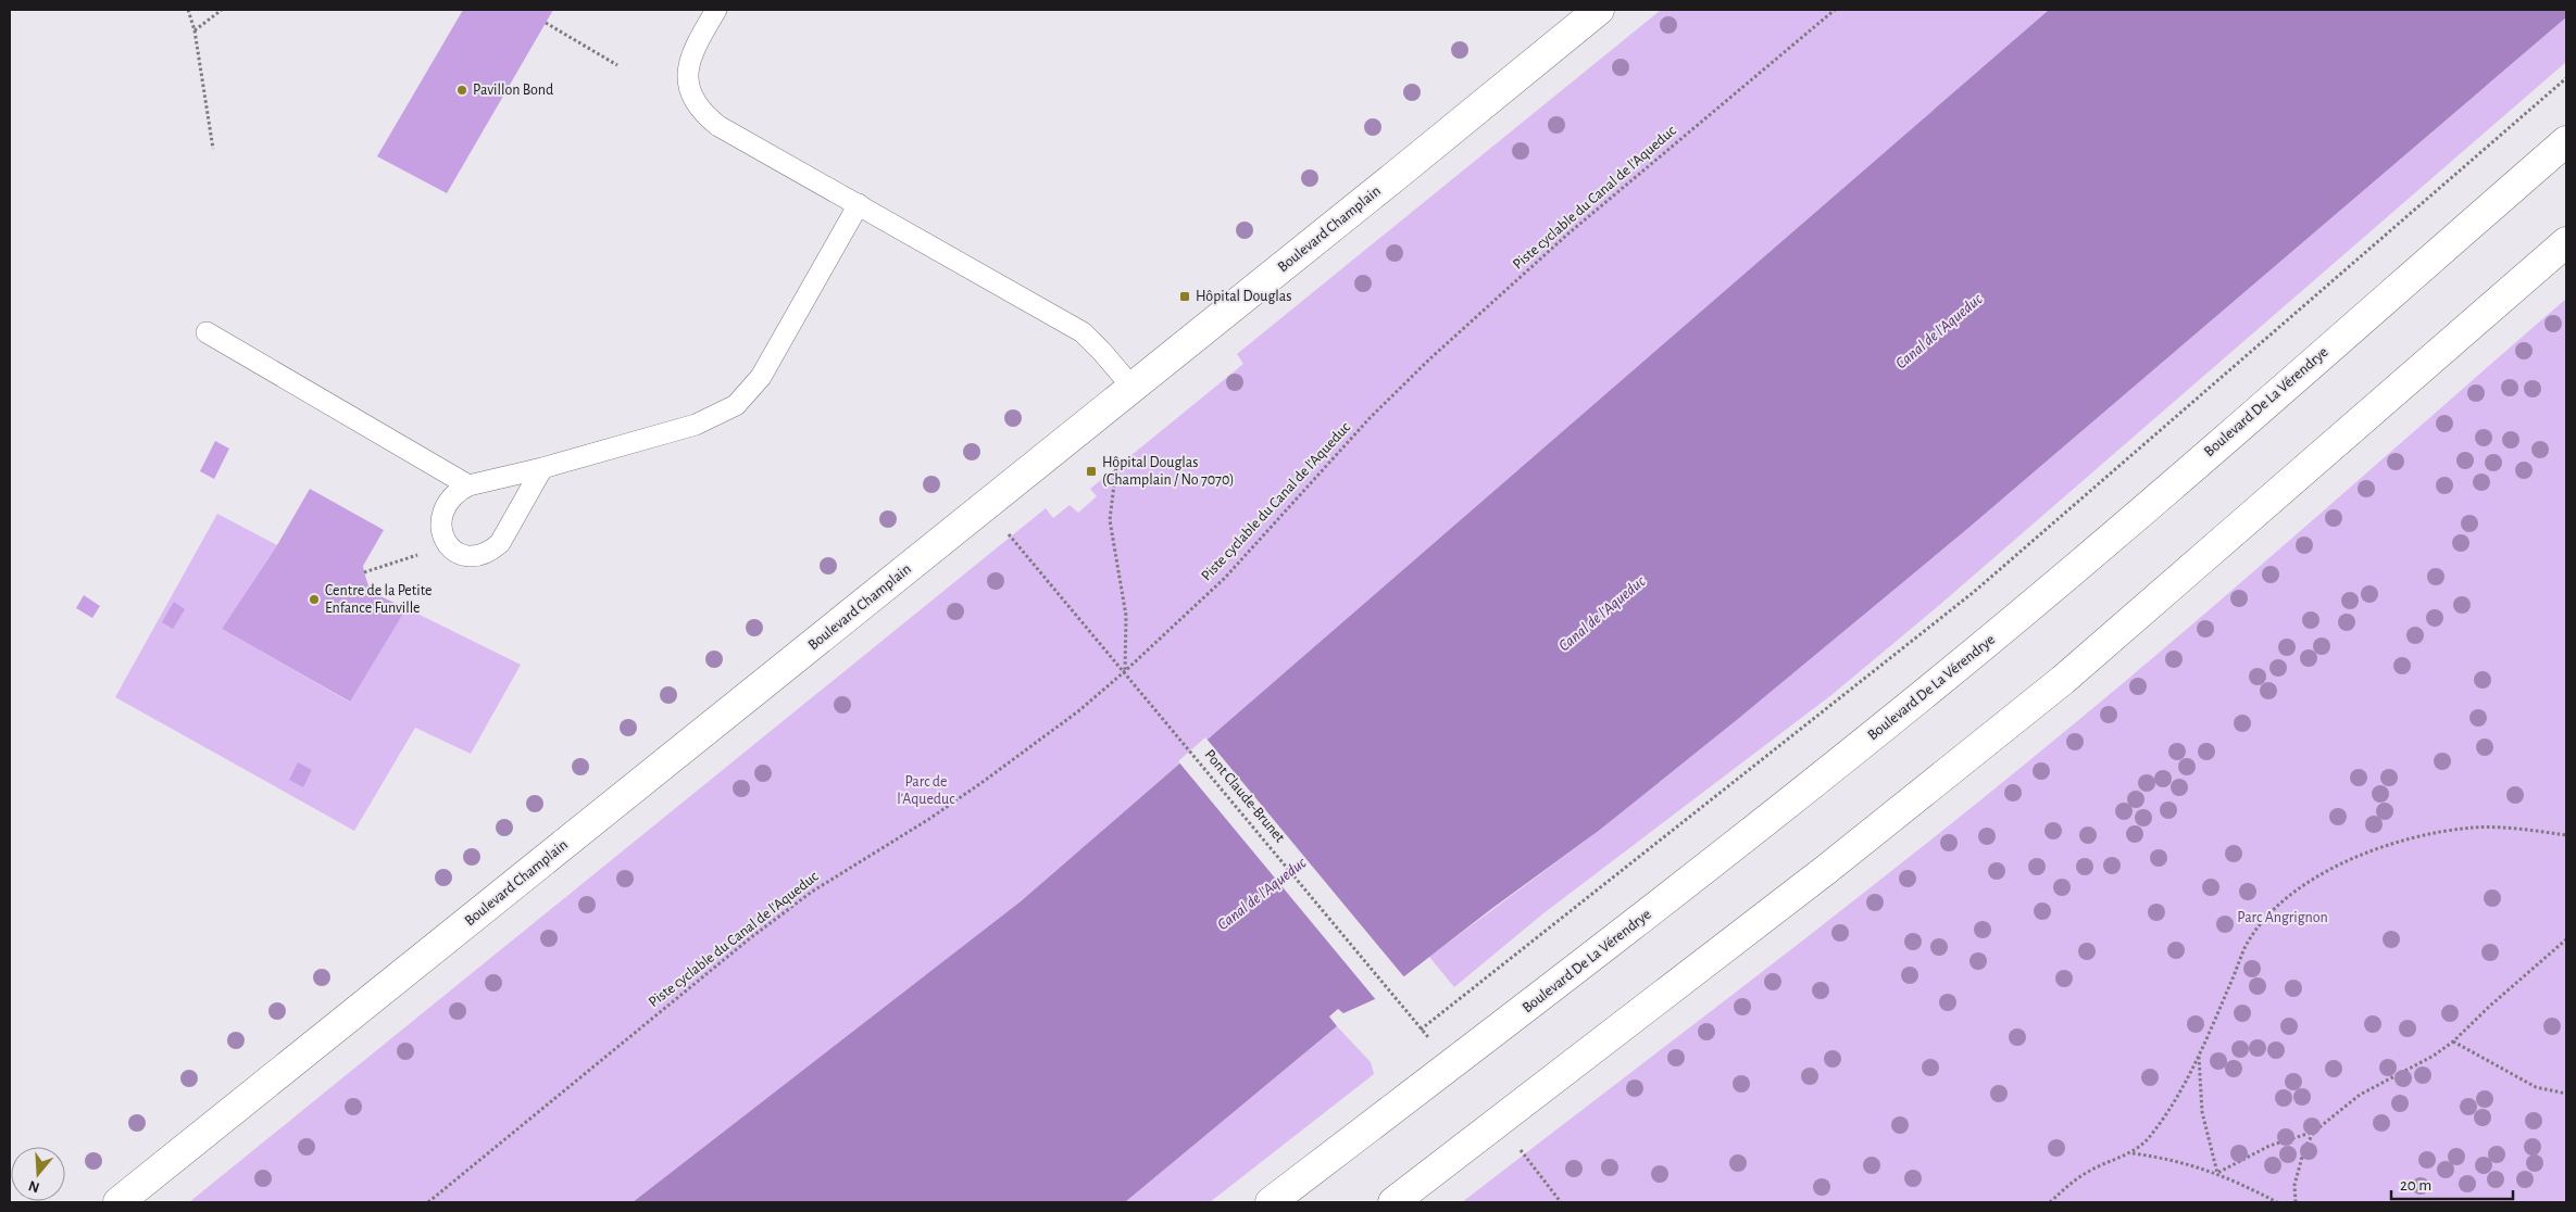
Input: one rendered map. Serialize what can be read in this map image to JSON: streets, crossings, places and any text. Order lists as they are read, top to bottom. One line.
{"streets":{"main road":["Boulevard Champlain","Boulevard De La Vérendrye"],"path":["Piste cyclable du Canal de l'Aqueduc","Pont Claude-Brunet"]},"crossings":[["Piste cyclable du Canal de l'Aqueduc","Pont Claude-Brunet"],["Boulevard Champlain","Pont Claude-Brunet"]],"water":["Canal de l'Aqueduc"],"parks":["Parc de l'Aqueduc","Parc Angrignon"],"places":{"other":["Pavillon Bond","Centre de la Petite Enfance Funville"],"transit":["Hôpital Douglas","Hôpital Douglas (Champlain / No 7070)"]},"scale_bar":"20 m","north":"bottom"}
